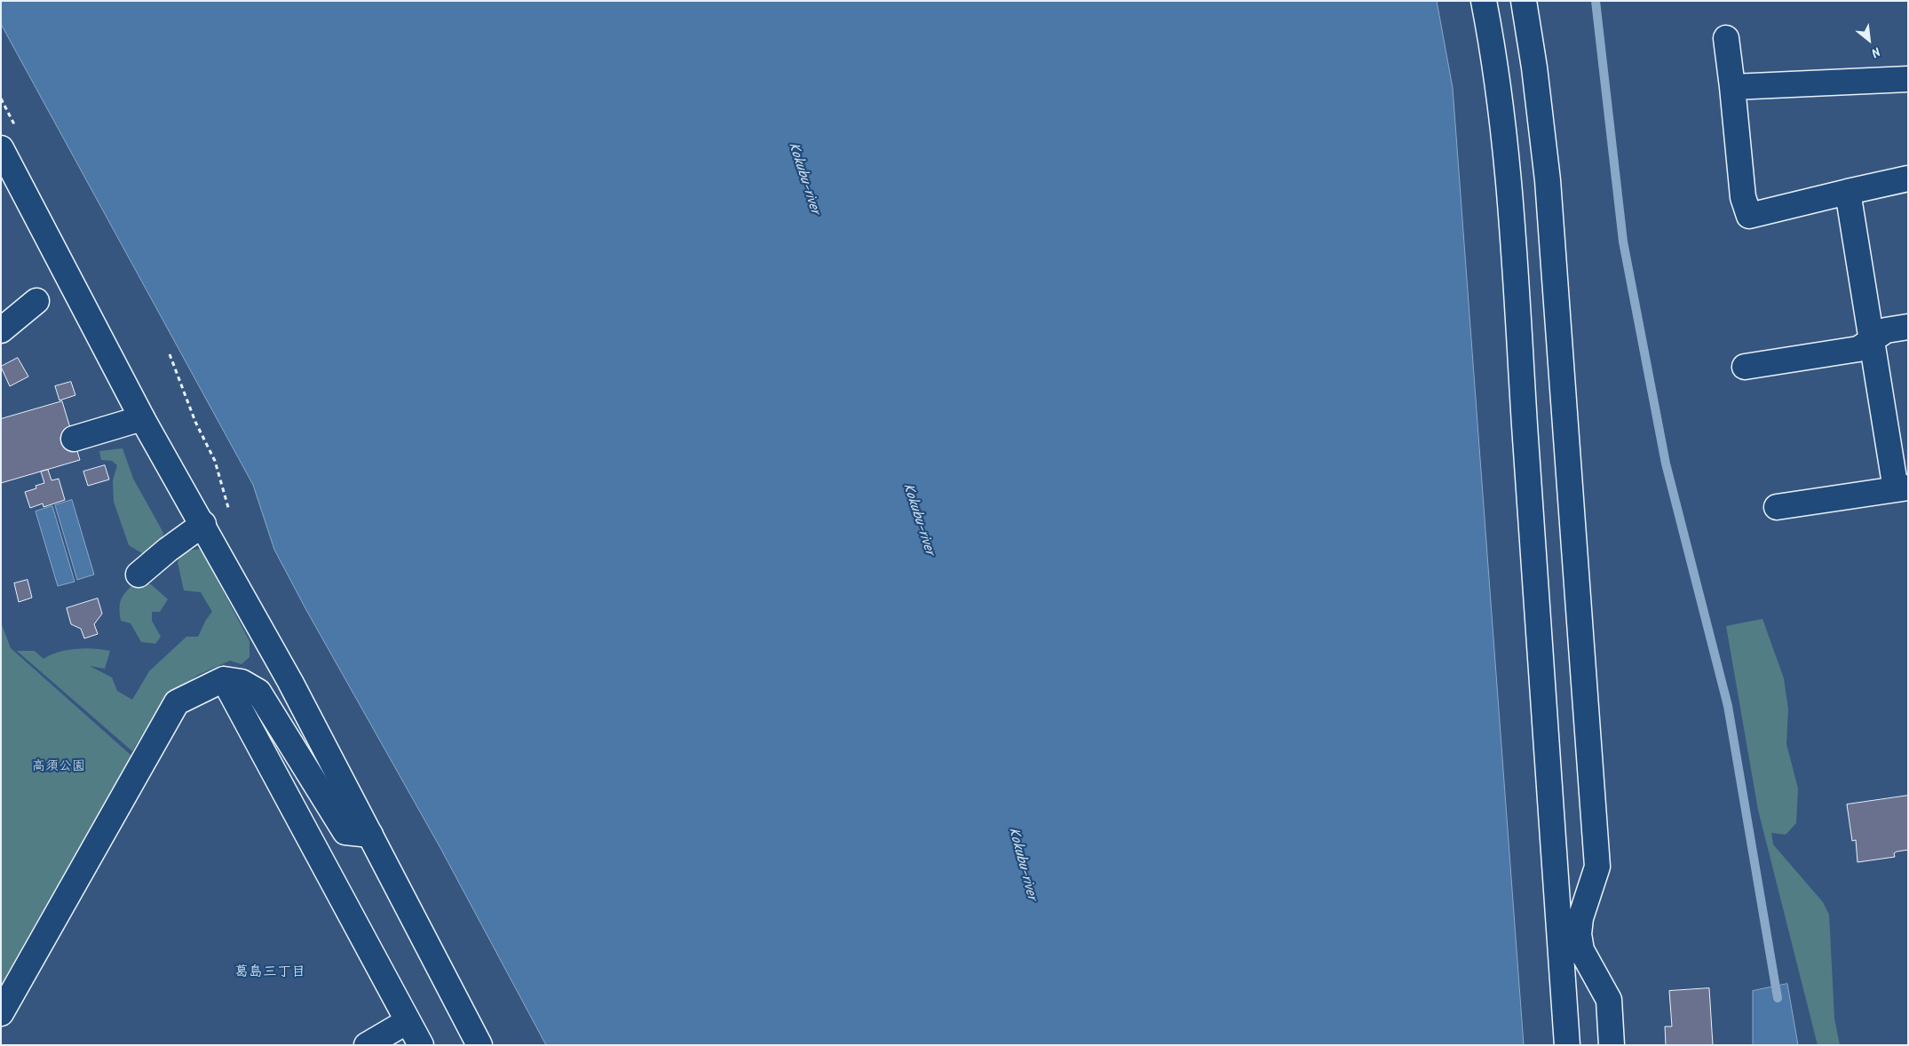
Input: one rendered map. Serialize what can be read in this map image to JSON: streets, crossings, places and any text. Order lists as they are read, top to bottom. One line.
{"districts":["葛島三丁目"],"water":["Kokubu-river"],"parks":["高須公園"],"north":"bottom right"}
